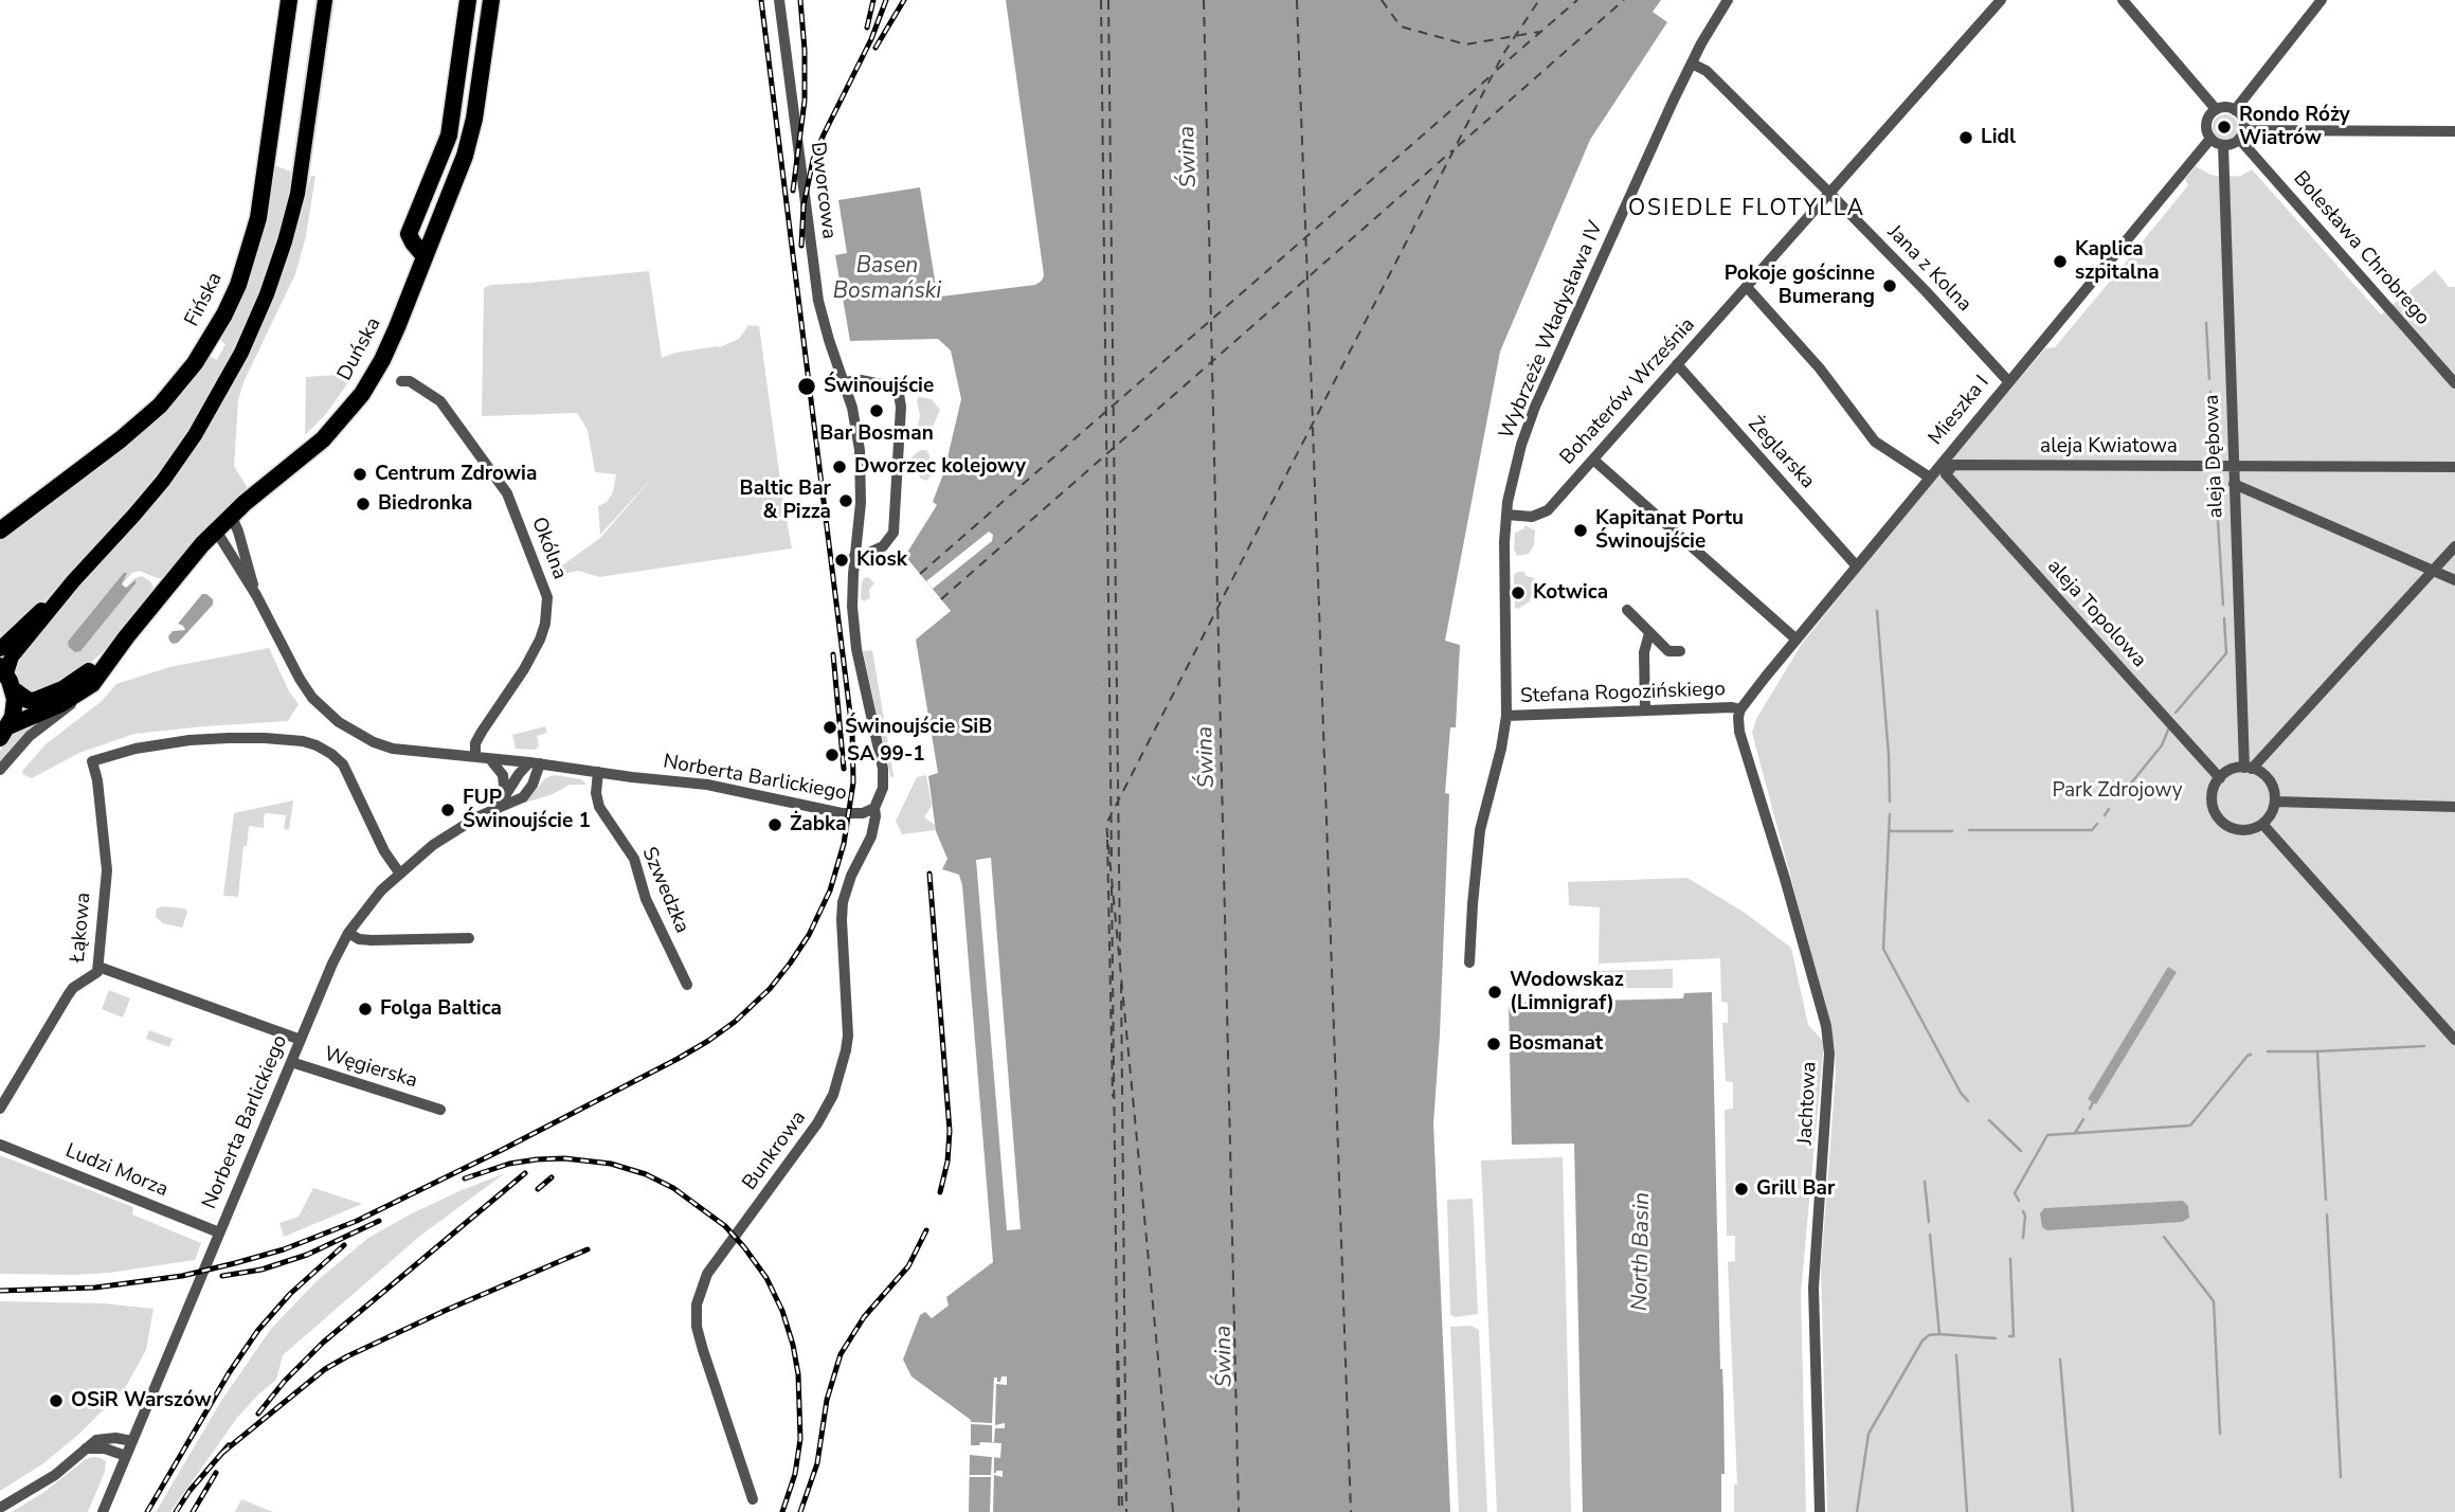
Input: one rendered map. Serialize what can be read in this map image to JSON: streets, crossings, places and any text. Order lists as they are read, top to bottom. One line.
{"streets":{"highway":["Fińska","Duńska"],"street":["Dworcowa","Bolesława Chrobrego","Jana z Kolna","Wybrzeże Władysława IV","Bohaterów Września","Mieszka I","aleja Kwiatowa","Żeglarska","aleja Dębowa","Okólna","aleja Topolowa","Stefana Rogozińskiego","Norberta Barlickiego","Szwedzka","Łąkowa","Węgierska","Jachtowa","Bunkrowa","Ludzi Morza"]},"crossings":[["Dworcowa","Norberta Barlickiego"],["Dworcowa","Bunkrowa"],["Bolesława Chrobrego","Mieszka I"],["Bolesława Chrobrego","aleja Dębowa"],["Jana z Kolna","Wybrzeże Władysława IV"],["Jana z Kolna","Bohaterów Września"],["Jana z Kolna","Mieszka I"],["Wybrzeże Władysława IV","Bohaterów Września"],["Wybrzeże Władysława IV","Stefana Rogozińskiego"],["Bohaterów Września","Żeglarska"],["Mieszka I","Żeglarska"],["Mieszka I","aleja Dębowa"],["Mieszka I","Stefana Rogozińskiego"],["Mieszka I","Jachtowa"],["aleja Kwiatowa","aleja Dębowa"],["aleja Kwiatowa","aleja Topolowa"],["aleja Dębowa","aleja Topolowa"],["Okólna","Norberta Barlickiego"],["Stefana Rogozińskiego","Jachtowa"],["Norberta Barlickiego","Szwedzka"],["Norberta Barlickiego","Łąkowa"],["Norberta Barlickiego","Węgierska"],["Norberta Barlickiego","Bunkrowa"],["Norberta Barlickiego","Ludzi Morza"]],"districts":["OSIEDLE FLOTYLLA"],"water":["Świna","Basen Bosmański","North Basin"],"parks":["Park Zdrojowy"],"places":["Rondo Róży Wiatrów","Lidl","Kaplica szpitalna","Pokoje gościnne Bumerang","Świnoujście","Bar Bosman","Dworzec kolejowy","Centrum Zdrowia","Baltic Bar & Pizza","Biedronka","Kapitanat Portu Świnoujście","Kiosk","Kotwica","Świnoujście SiB","SA 99-1","FUP Świnoujście 1","Żabka","Wodowskaz (Limnigraf)","Folga Baltica","Bosmanat","Grill Bar","OSiR Warszów"]}
